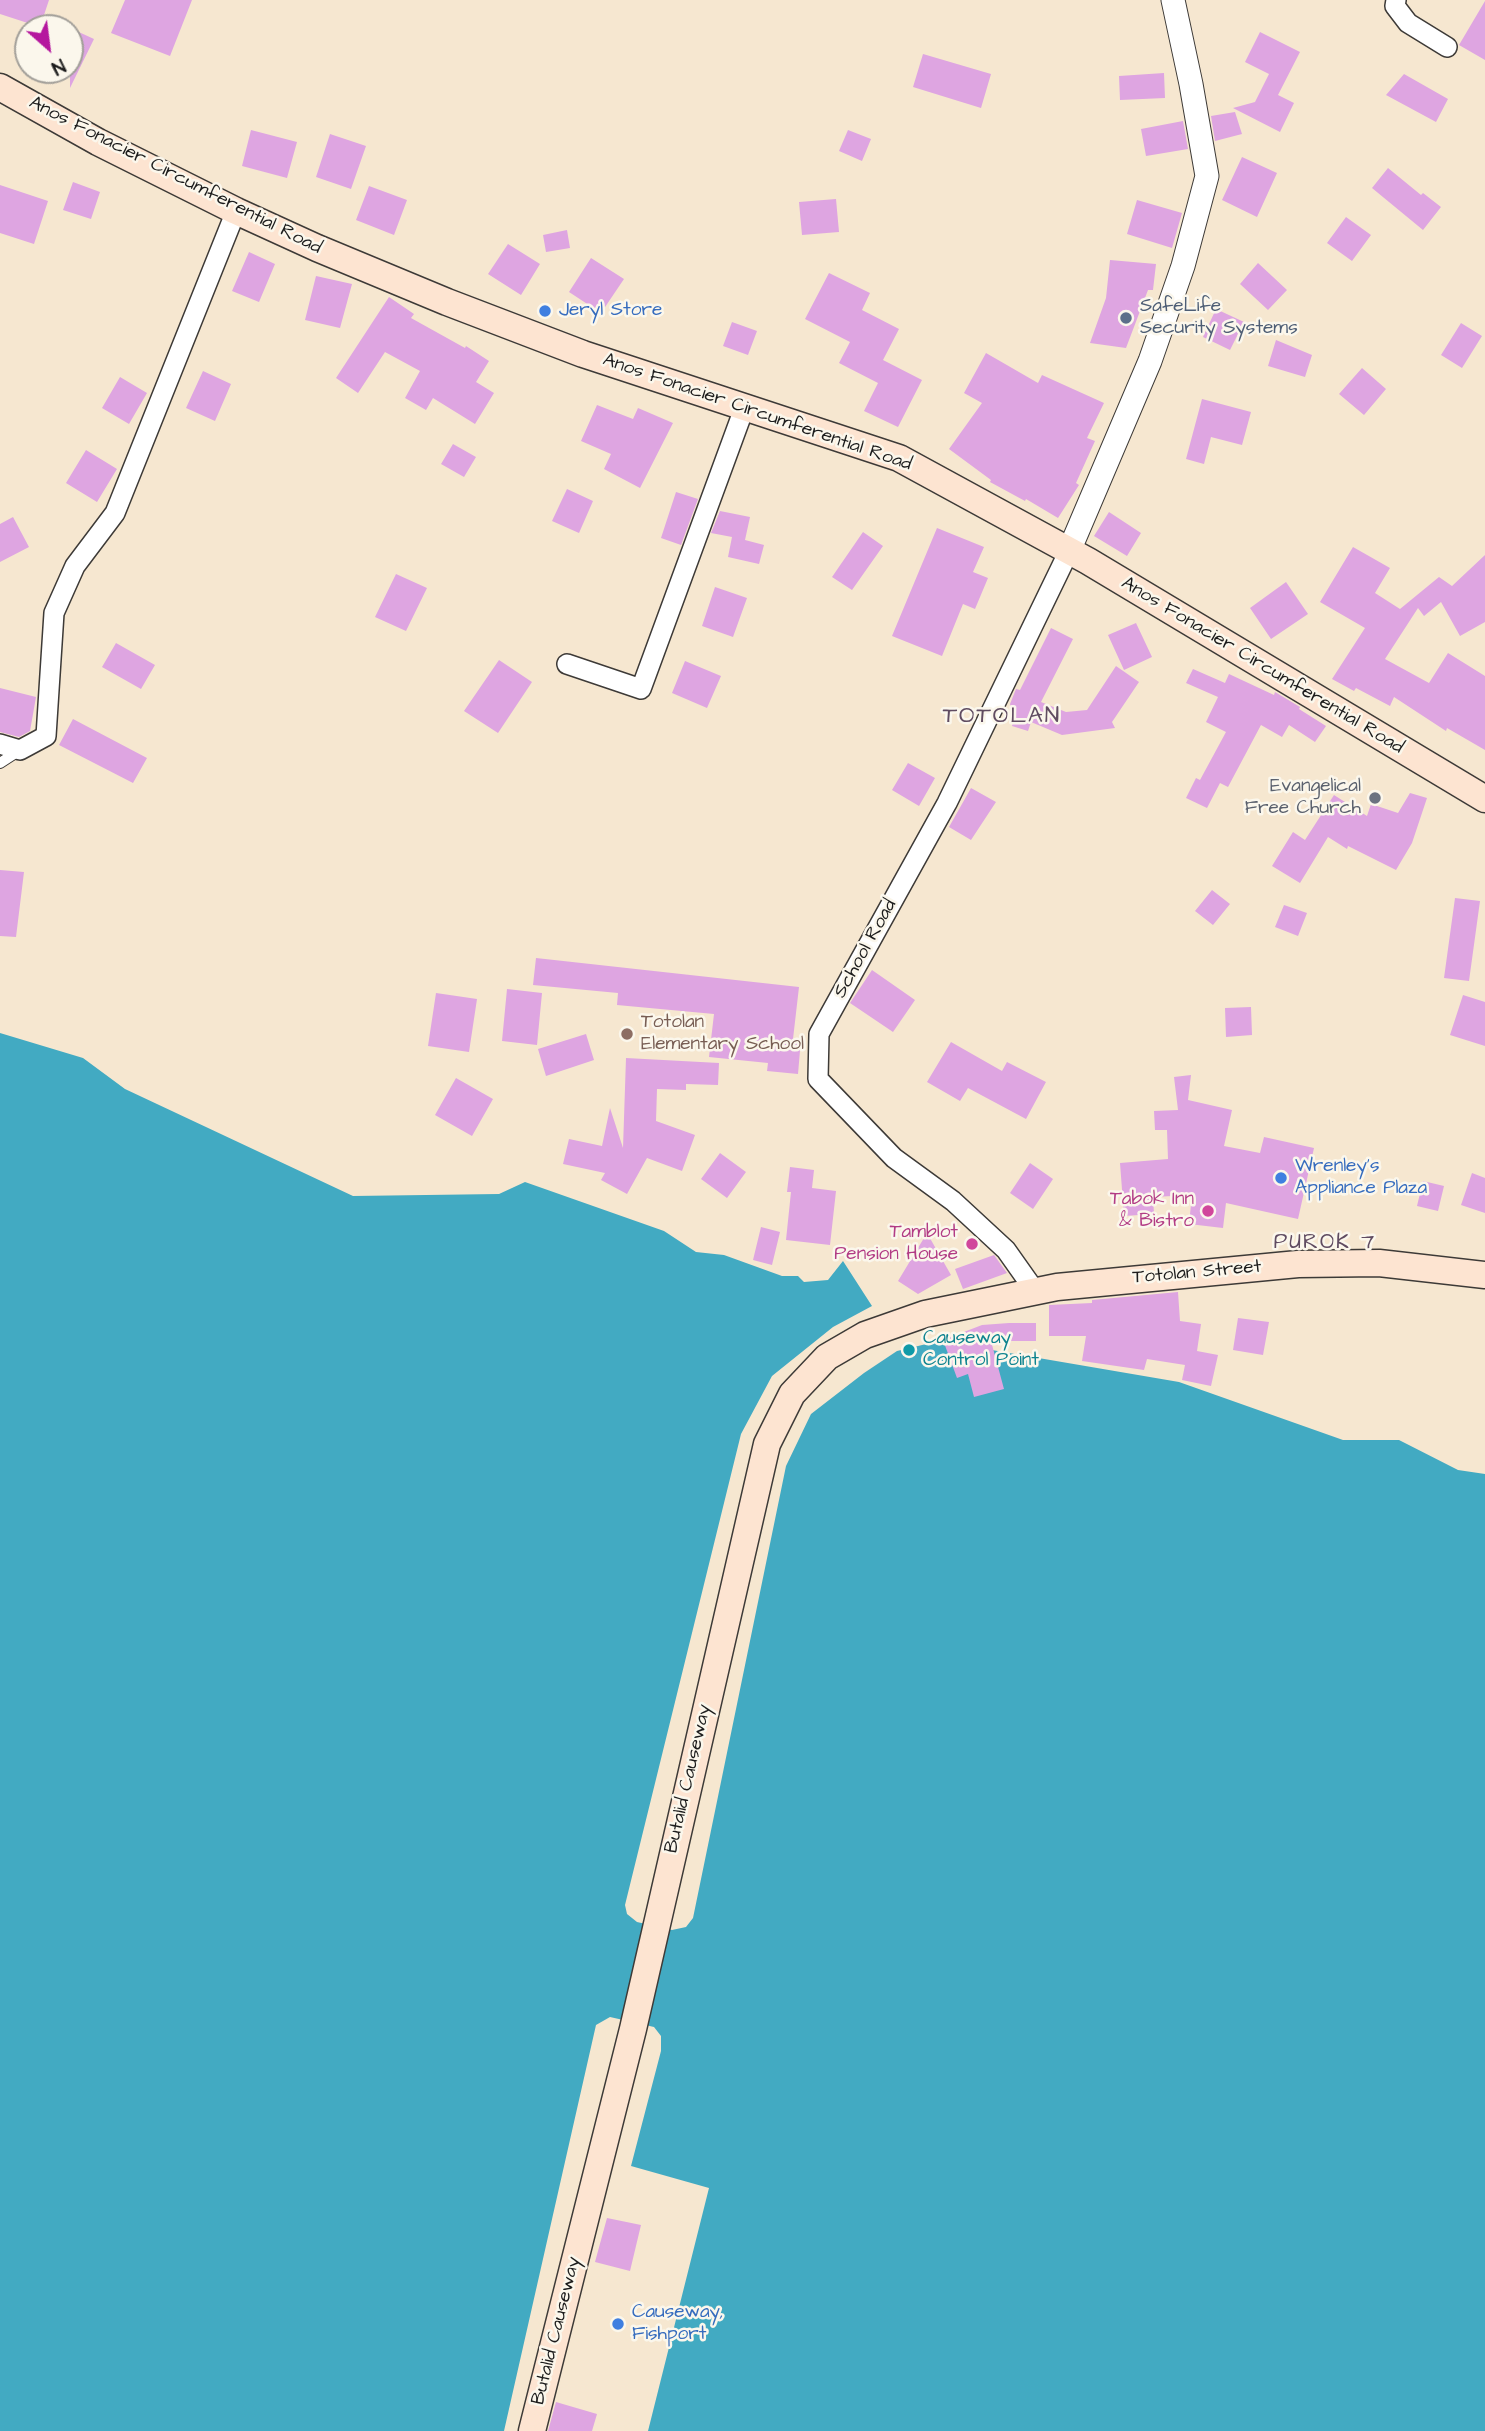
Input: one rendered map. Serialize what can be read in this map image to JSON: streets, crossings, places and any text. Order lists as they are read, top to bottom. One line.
{"streets":{"main road":["Anos Fonacier Circumferential Road","Totolan Street","Butalid Causeway"],"street":["School Road"]},"crossings":[["Anos Fonacier Circumferential Road","School Road"],["School Road","Totolan Street"],["School Road","Butalid Causeway"],["Totolan Street","Butalid Causeway"]],"districts":["TOTOLAN","PUROK 7"],"places":["Jeryl Store","SafeLife Security Systems","Evangelical Free Church","Totolan Elementary School","Wrenley's Appliance Plaza","Tabok Inn & Bistro","Tamblot Pension House","Causeway Control Point","Causeway, Fishport"],"north":"bottom right"}
